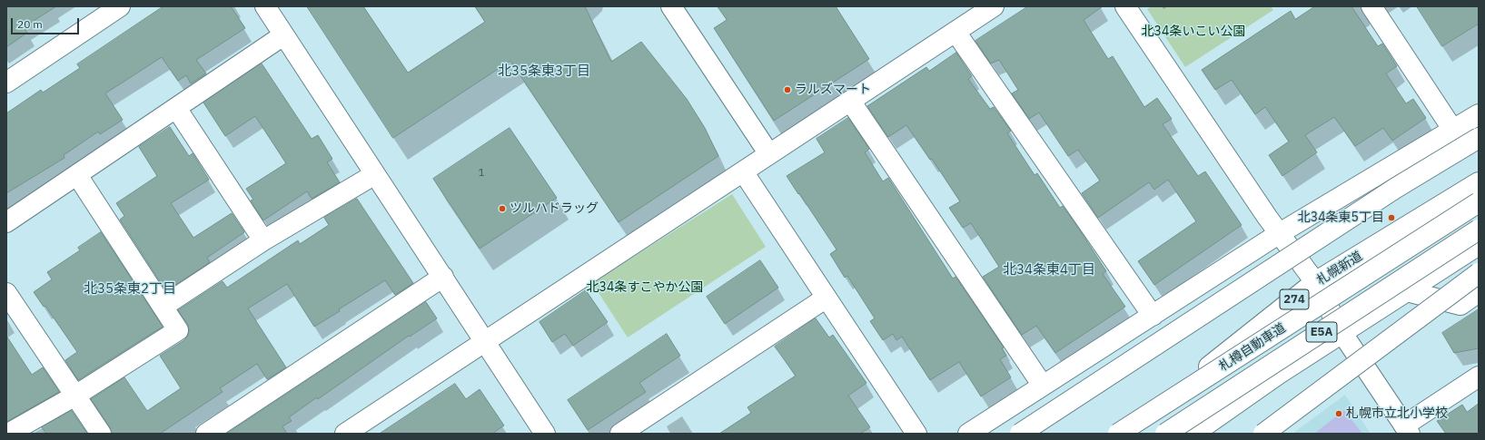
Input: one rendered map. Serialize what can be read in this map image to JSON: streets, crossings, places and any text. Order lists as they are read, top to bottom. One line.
{"streets":{"main road":["札幌新道","274","E5A","札樽自動車道"]},"districts":["北35条東3丁目","北34条東4丁目","北35条東2丁目"],"parks":["北34条いこい公園","北34条すこやか公園"],"places":["ラルズマート","ツルハドラッグ","北34条東5丁目","札幌市立北小学校"],"house_numbers":["1"],"scale_bar":"20 m"}
